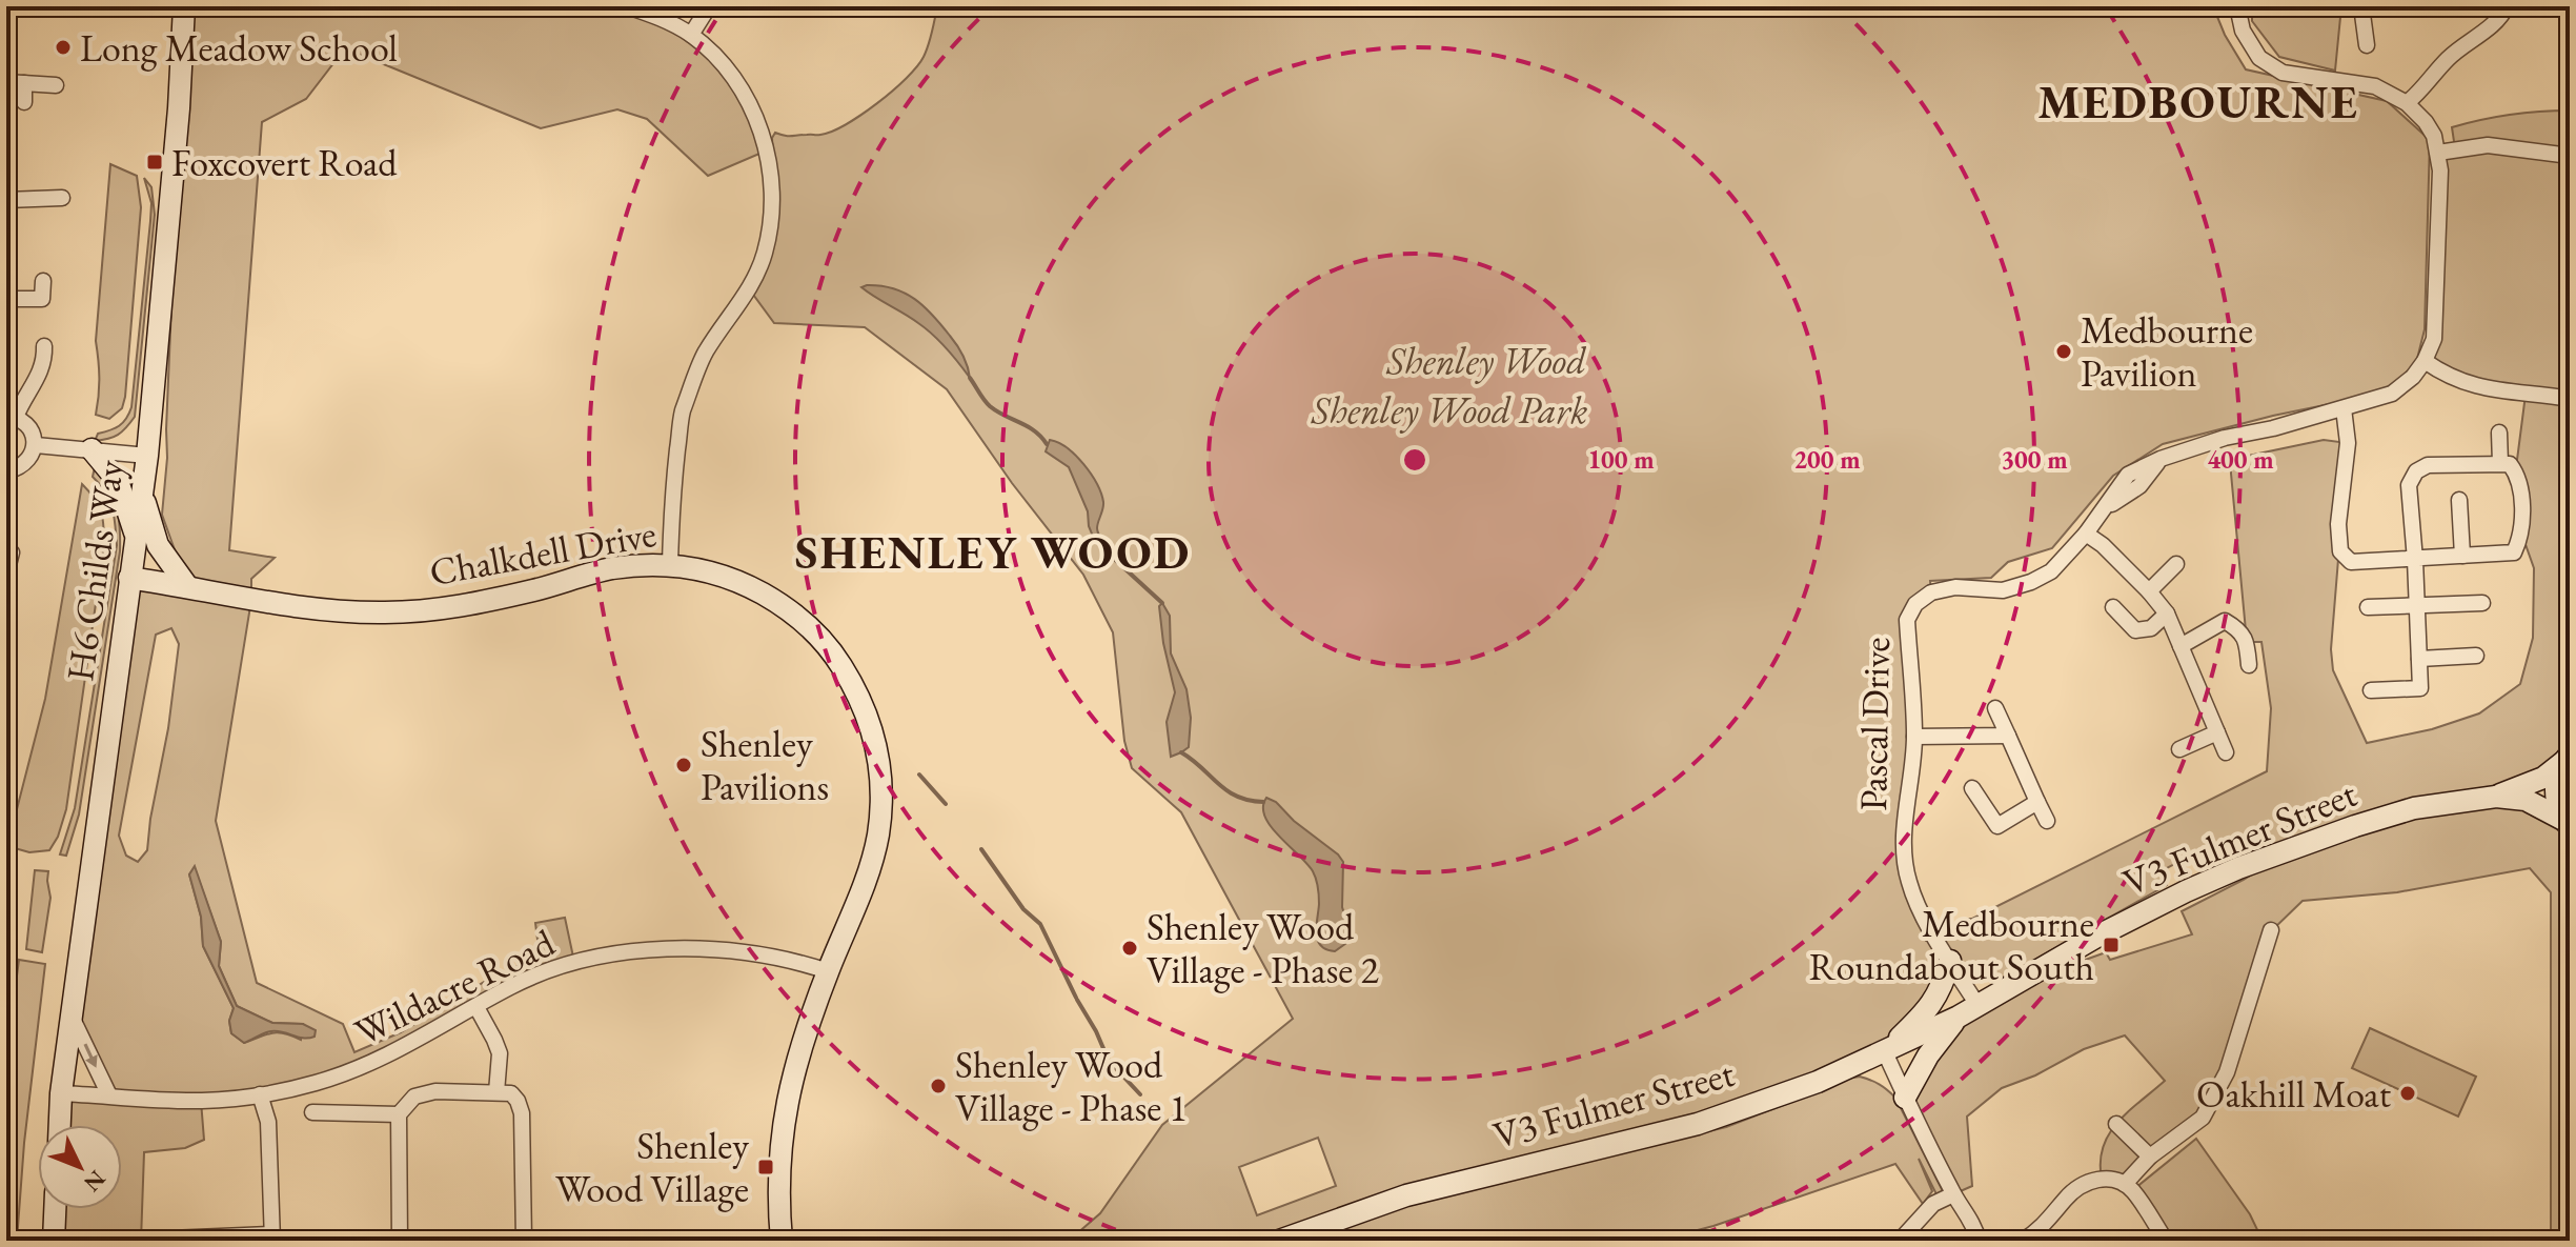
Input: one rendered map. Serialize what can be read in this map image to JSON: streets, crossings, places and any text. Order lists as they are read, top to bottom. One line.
{"streets":{"street":["Chalkdell Drive","H6 Childs Way","Pascal Drive","V3 Fulmer Street","Wildacre Road"]},"crossings":[["Chalkdell Drive","H6 Childs Way"],["Chalkdell Drive","Wildacre Road"],["H6 Childs Way","Wildacre Road"],["Pascal Drive","V3 Fulmer Street"]],"districts":["MEDBOURNE","SHENLEY WOOD"],"parks":["Shenley Wood","Shenley Wood Park"],"places":{"other":["Long Meadow School","Medbourne Pavilion","Shenley Pavilions","Shenley Wood Village - Phase 2","Shenley Wood Village - Phase 1","Oakhill Moat"],"transit":["Foxcovert Road","Medbourne Roundabout South","Shenley Wood Village"]},"north":"bottom right","rings":["100 m","200 m","300 m","400 m"]}
